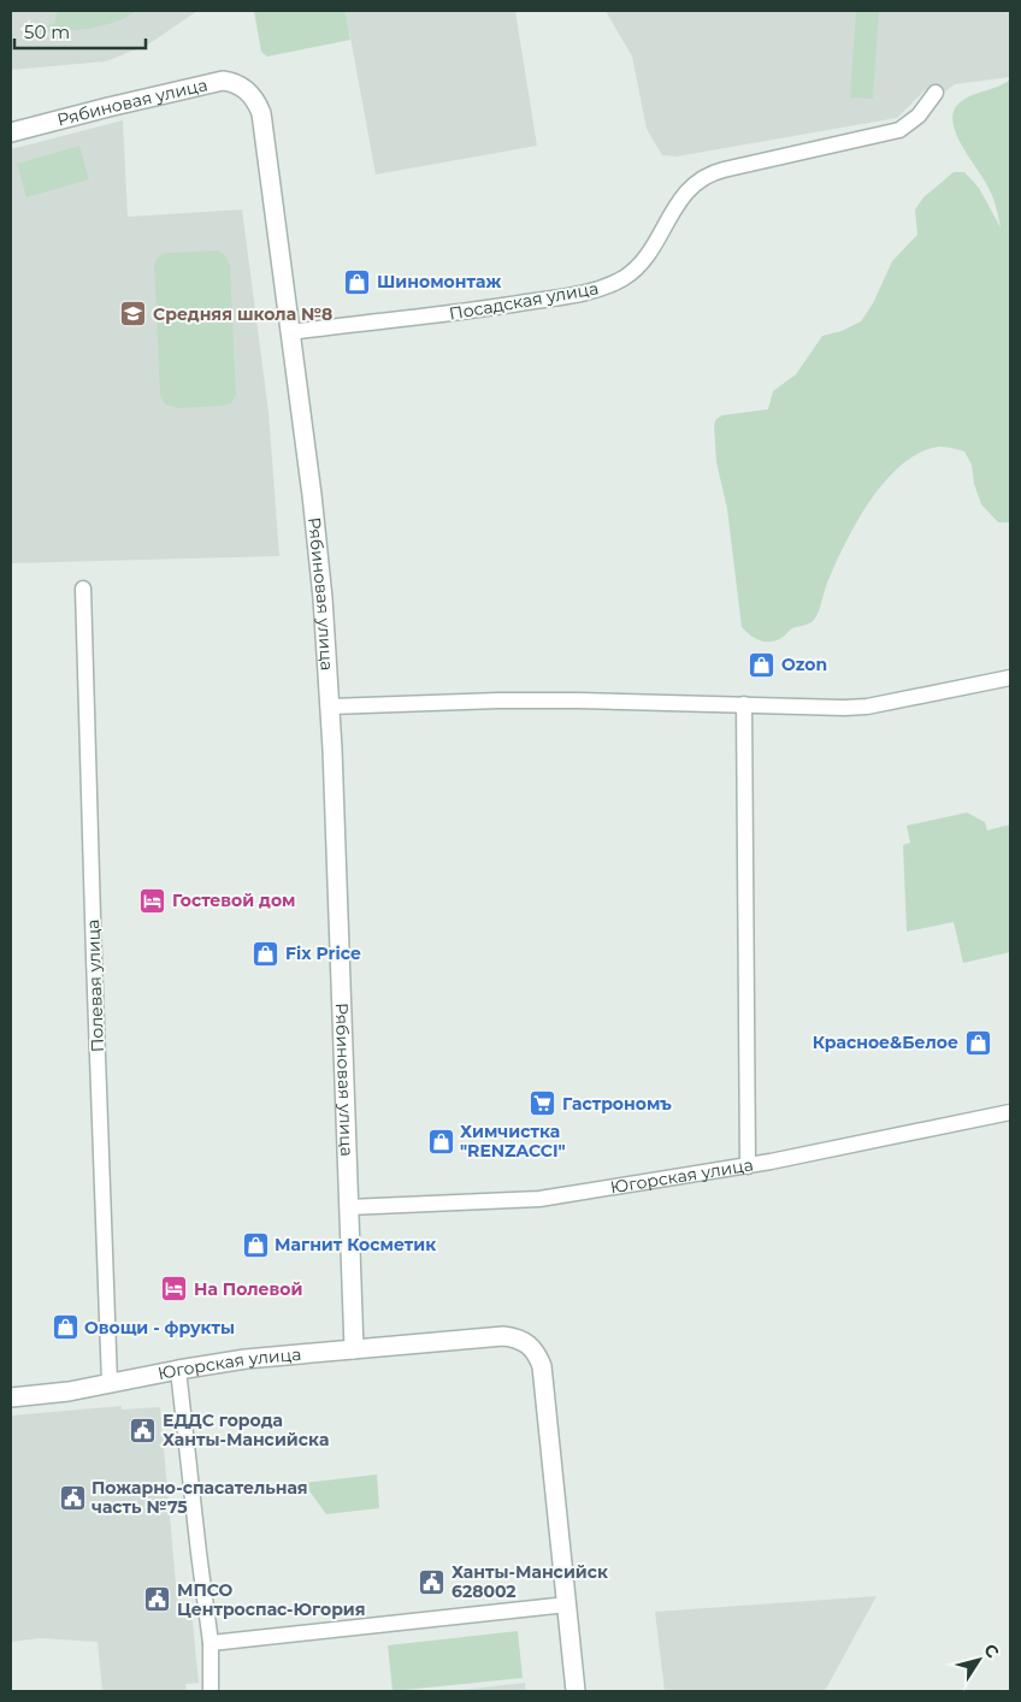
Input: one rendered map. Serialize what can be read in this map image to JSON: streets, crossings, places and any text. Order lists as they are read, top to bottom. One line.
{"streets":{"street":["Рябиновая улица","Посадская улица","Полевая улица","Югорская улица"]},"crossings":[["Рябиновая улица","Посадская улица"],["Рябиновая улица","Югорская улица"],["Полевая улица","Югорская улица"]],"places":{"shop":["Шиномонтаж","Ozon","Fix Price","Красное&Белое","Химчистка \"RENZACCI\"","Магнит Косметик","Овощи - фрукты"],"school or university":["Средняя школа №8"],"hotel":["Гостевой дом","На Полевой"],"supermarket":["Гастрономъ"],"public building":["ЕДДС города Ханты-Мансийска","Пожарно-спасательная часть №75","Ханты-Мансийск 628002","МПСО Центроспас-Югория"]},"scale_bar":"50 m","north":"top right"}
